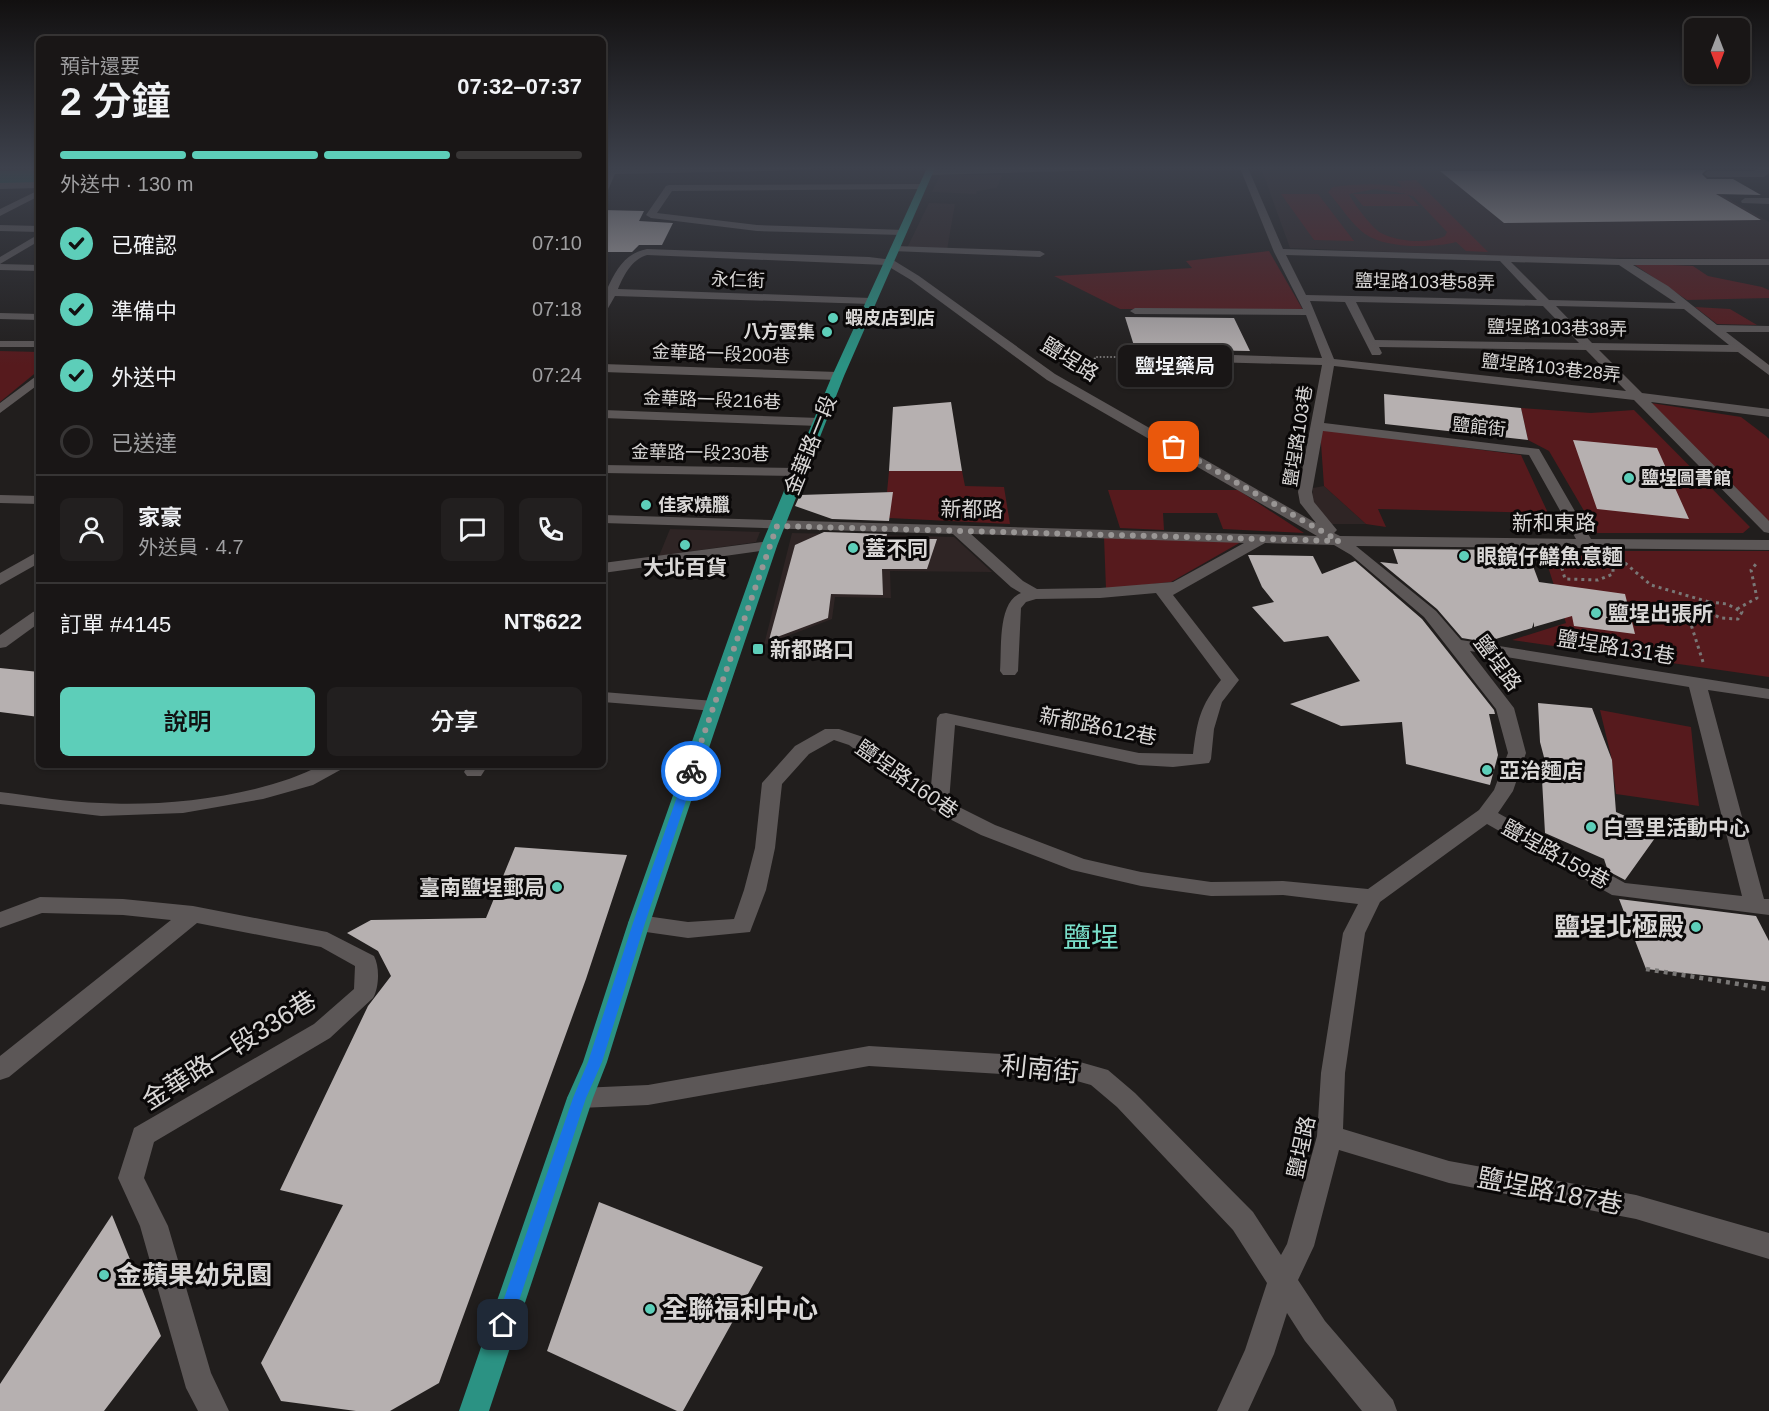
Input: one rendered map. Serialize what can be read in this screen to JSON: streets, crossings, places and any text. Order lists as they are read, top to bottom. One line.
{"streets":{"main road":["金華路一段"],"street":["永仁街","鹽埕路103巷58弄","鹽埕路103巷38弄","金華路一段200巷","鹽埕路","鹽埕路103巷28弄","金華路一段216巷","鹽館街","鹽埕路103巷","金華路一段230巷","新都路","新和東路","鹽埕路131巷","新都路612巷","鹽埕路160巷","鹽埕路159巷","金華路一段336巷","利南街","鹽埕路187巷"]},"crossings":[["永仁街","金華路一段"],["鹽埕路103巷58弄","鹽埕路103巷38弄"],["鹽埕路103巷58弄","鹽埕路103巷28弄"],["鹽埕路103巷58弄","鹽埕路103巷"],["金華路一段200巷","金華路一段"],["鹽埕路","鹽埕路103巷"],["鹽埕路","金華路一段"],["鹽埕路","新都路"],["鹽埕路","新和東路"],["鹽埕路","鹽埕路131巷"],["鹽埕路","鹽埕路160巷"],["鹽埕路","鹽埕路159巷"],["鹽埕路","利南街"],["鹽埕路","鹽埕路187巷"],["鹽埕路103巷28弄","鹽埕路103巷"],["金華路一段216巷","金華路一段"],["鹽館街","鹽埕路103巷"],["鹽館街","新和東路"],["鹽埕路103巷","新都路"],["鹽埕路103巷","新和東路"],["金華路一段","金華路一段230巷"],["金華路一段","新都路"],["金華路一段","鹽埕路160巷"],["金華路一段","利南街"],["新都路","新和東路"],["新都路612巷","鹽埕路160巷"]],"districts":["鹽埕"],"places":{"other":["蝦皮店到店","八方雲集","鹽埕藥局","鹽埕圖書館","佳家燒臘","大北百貨","蓋不同","眼鏡仔鱔魚意麵","鹽埕出張所","亞治麵店","白雪里活動中心","臺南鹽埕郵局","鹽埕北極殿","金蘋果幼兒園","全聯福利中心"],"transit":["新都路口"]},"north":"bottom","page":{"heading":["2 分鐘","預計還要","07:32–07:37"],"panel":["家豪","外送員 · 4.7","訂單 #4145","NT$622"],"bar":"外送中 · 130 m","list":[["已確認","07:10"],["準備中","07:18"],["外送中","07:24"],"已送達"],"bubble":"鹽埕藥局","buttons":["說明","分享"]}}
